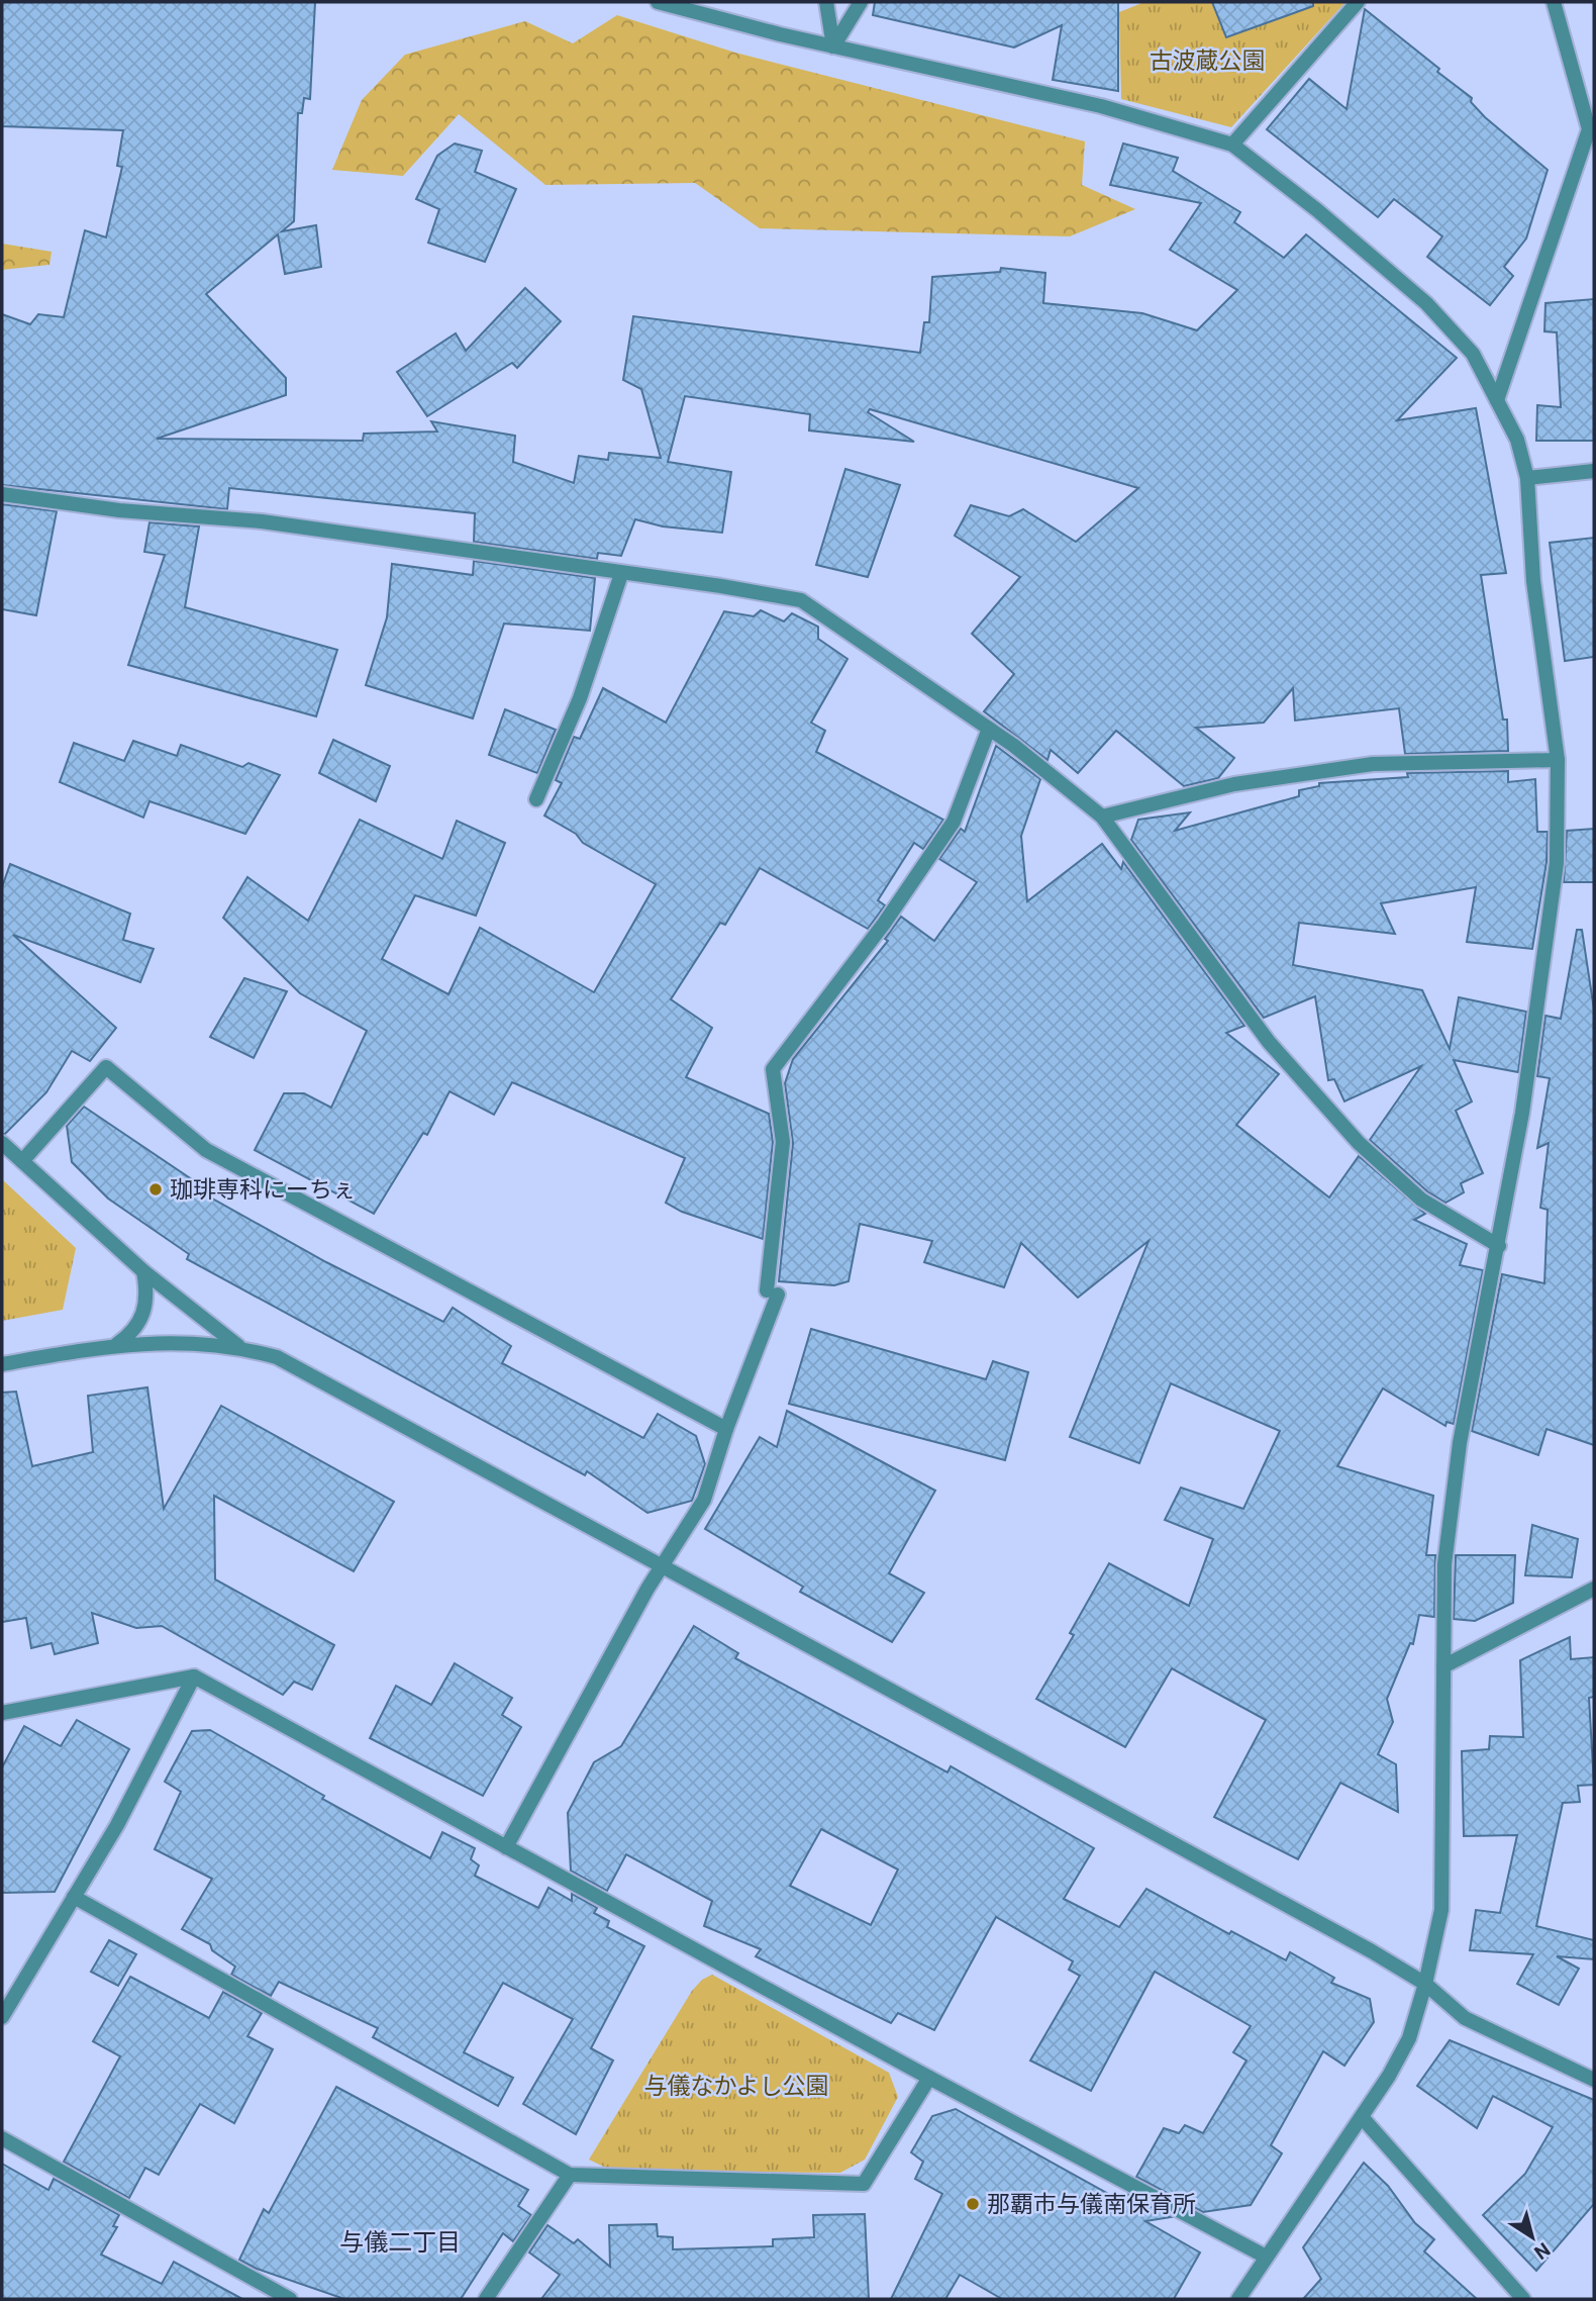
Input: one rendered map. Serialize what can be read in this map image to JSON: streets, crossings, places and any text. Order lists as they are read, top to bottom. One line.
{"districts":["与儀二丁目"],"parks":["古波蔵公園","与儀なかよし公園"],"places":["珈琲専科にーちぇ","那覇市与儀南保育所"],"north":"bottom right"}
